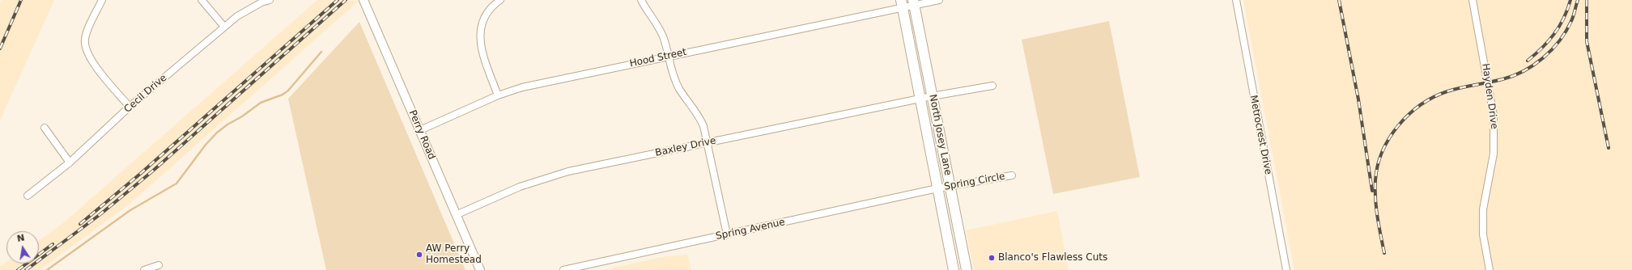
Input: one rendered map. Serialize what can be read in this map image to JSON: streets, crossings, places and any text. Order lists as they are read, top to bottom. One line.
{"streets":{"main road":["North Josey Lane"],"street":["Hood Street","Cecil Drive","Hayden Drive","Perry Road","Metrocrest Drive","Baxley Drive","Spring Circle","Spring Avenue"]},"crossings":[["Hood Street","Perry Road"],["Hood Street","North Josey Lane"],["Perry Road","Baxley Drive"],["North Josey Lane","Baxley Drive"],["North Josey Lane","Spring Circle"],["North Josey Lane","Spring Avenue"],["Spring Circle","Spring Avenue"]],"places":["AW Perry Homestead","Blanco's Flawless Cuts"],"north":"top"}
